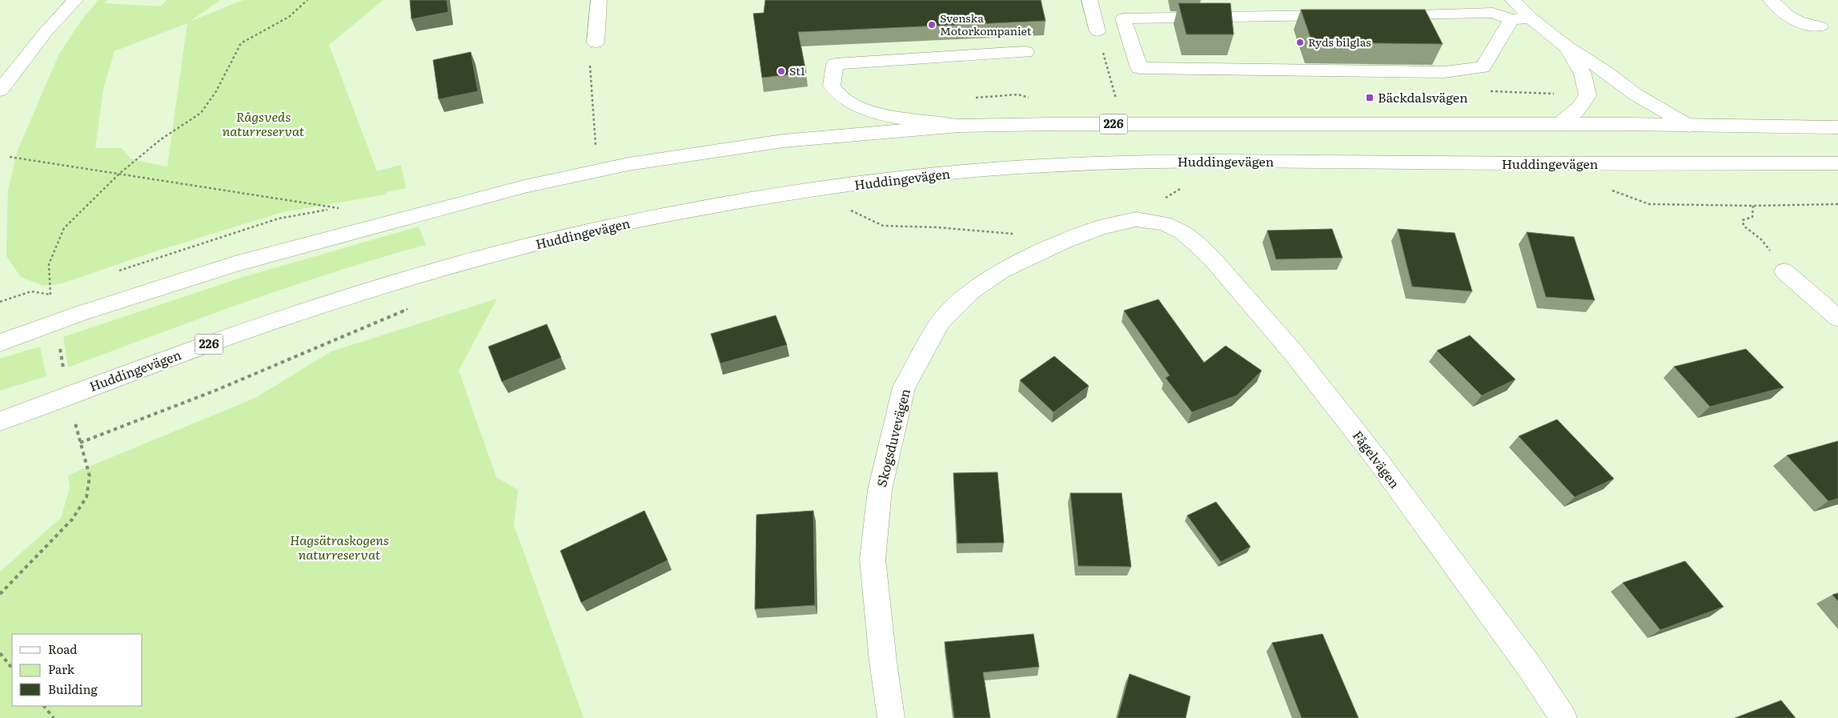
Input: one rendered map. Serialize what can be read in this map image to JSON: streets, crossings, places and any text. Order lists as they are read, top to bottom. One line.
{"streets":{"main road":["226","Huddingevägen","Skogsduvevägen","Fågelvägen"]},"crossings":[["Skogsduvevägen","Fågelvägen"]],"parks":["Rågsveds naturreservat","Hagsätraskogens naturreservat"],"places":{"other":["Svenska Motorkompaniet","Ryds bilglas","St1"],"transit":["Bäckdalsvägen"]},"legend":["Road","Park","Building"]}
